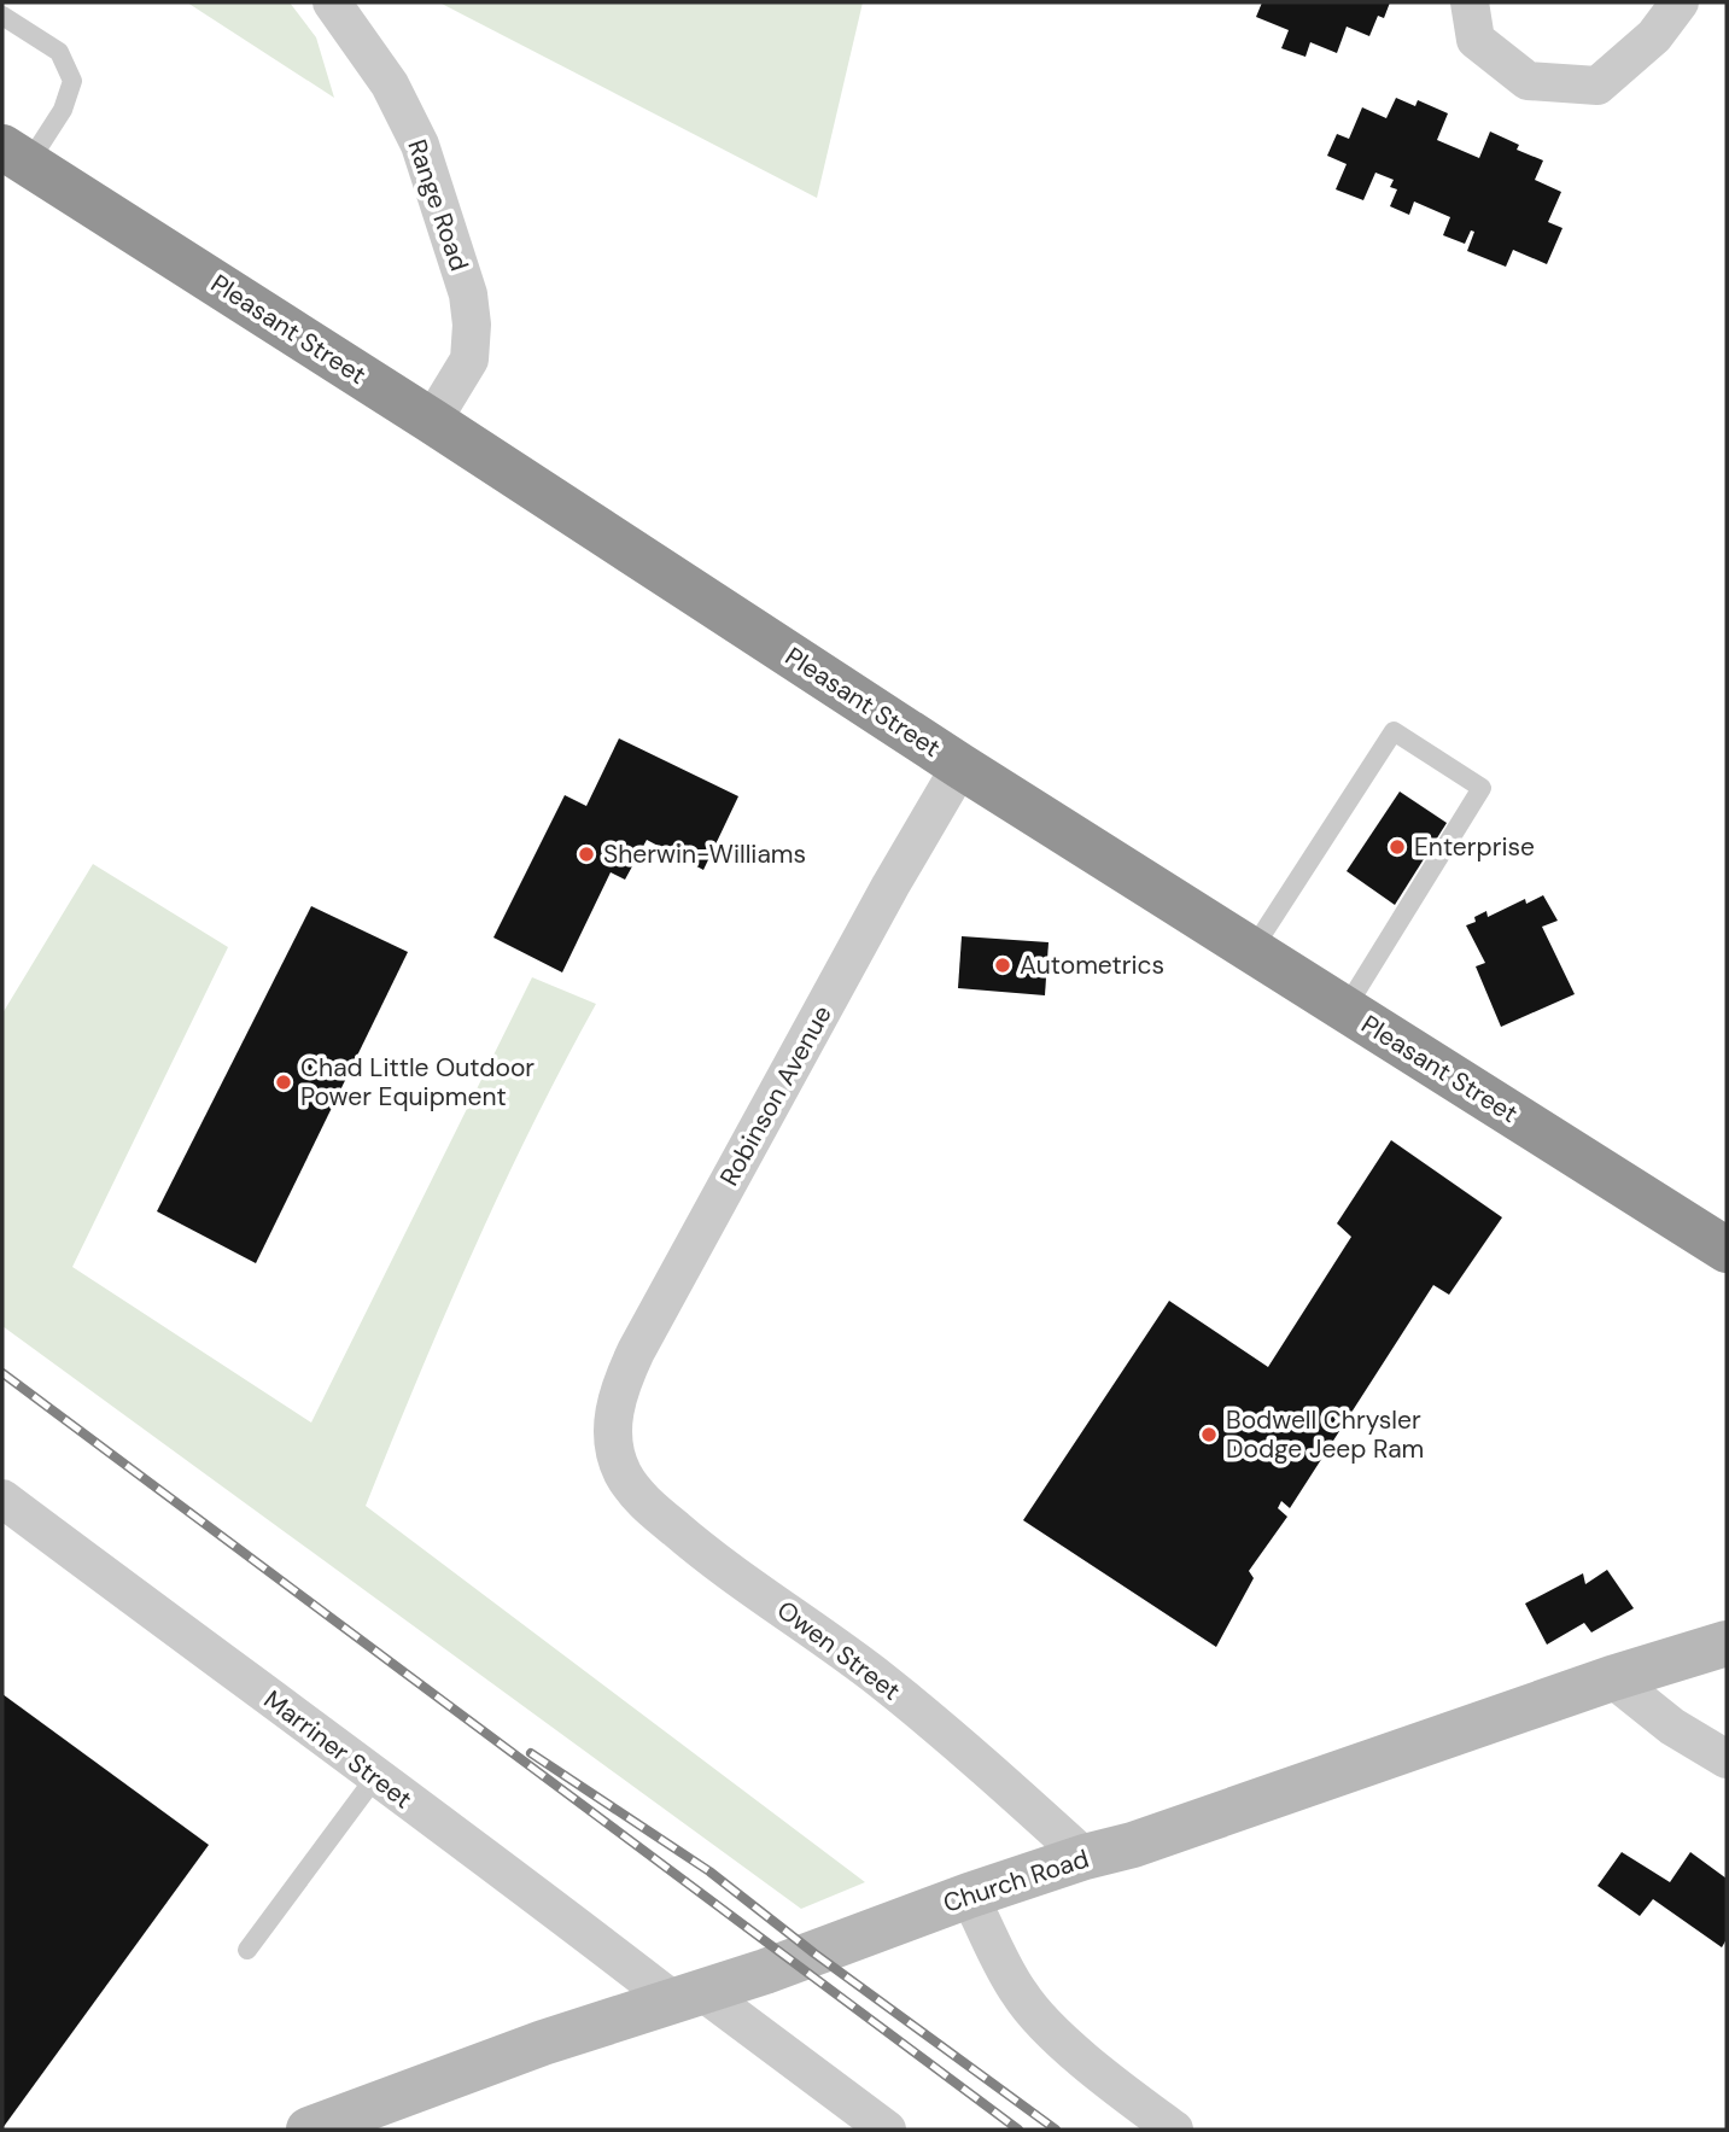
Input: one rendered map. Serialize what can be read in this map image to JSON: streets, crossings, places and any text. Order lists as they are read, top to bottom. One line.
{"streets":{"highway":["Pleasant Street"],"street":["Range Road","Robinson Avenue","Owen Street","Marriner Street","Church Road"]},"crossings":[["Range Road","Pleasant Street"],["Pleasant Street","Robinson Avenue"],["Robinson Avenue","Owen Street"],["Owen Street","Church Road"],["Marriner Street","Church Road"]],"places":["Enterprise","Sherwin-Williams","Autometrics","Chad Little Outdoor Power Equipment","Bodwell Chrysler Dodge Jeep Ram"]}
